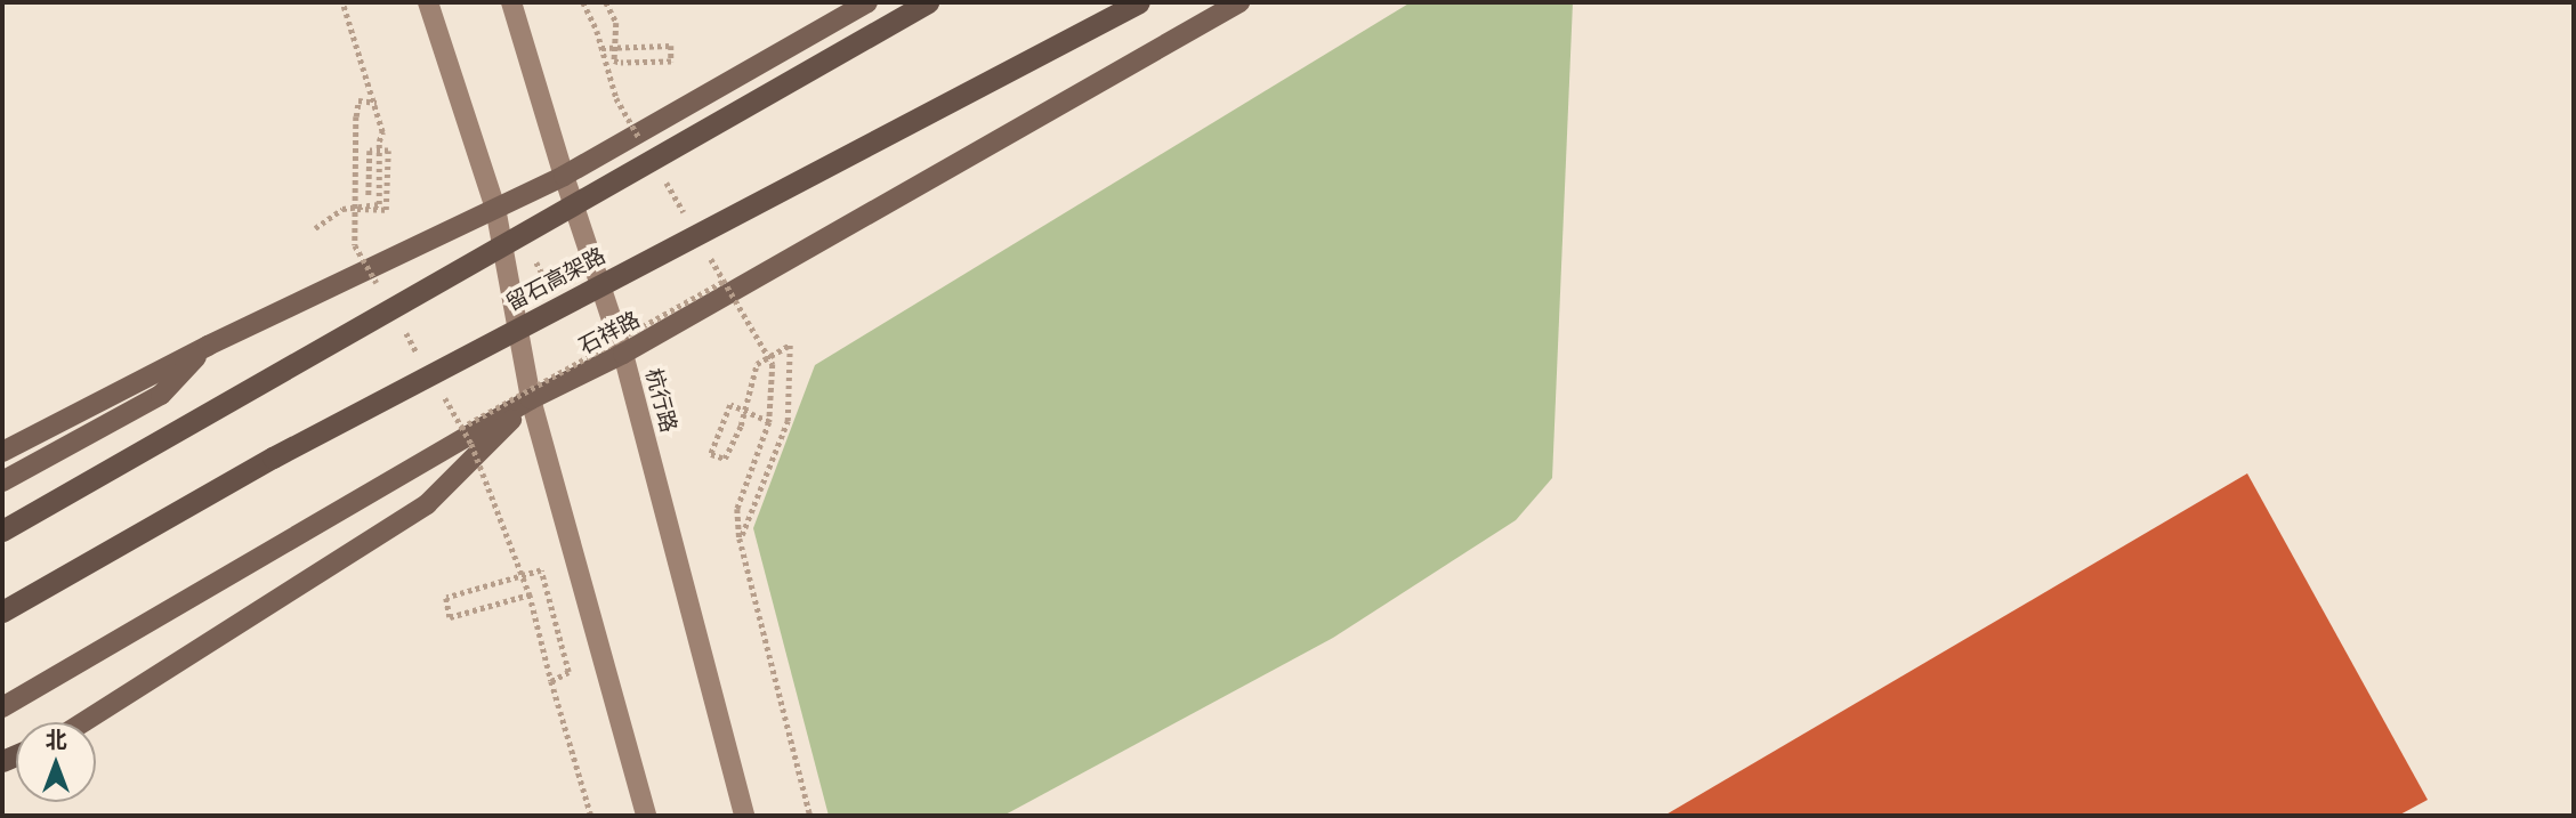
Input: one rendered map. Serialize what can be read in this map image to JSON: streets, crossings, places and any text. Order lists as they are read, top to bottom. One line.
{"streets":{"highway":["留石高架路"],"main road":["石祥路","杭行路"]},"crossings":[["石祥路","杭行路"]],"north":"top"}
